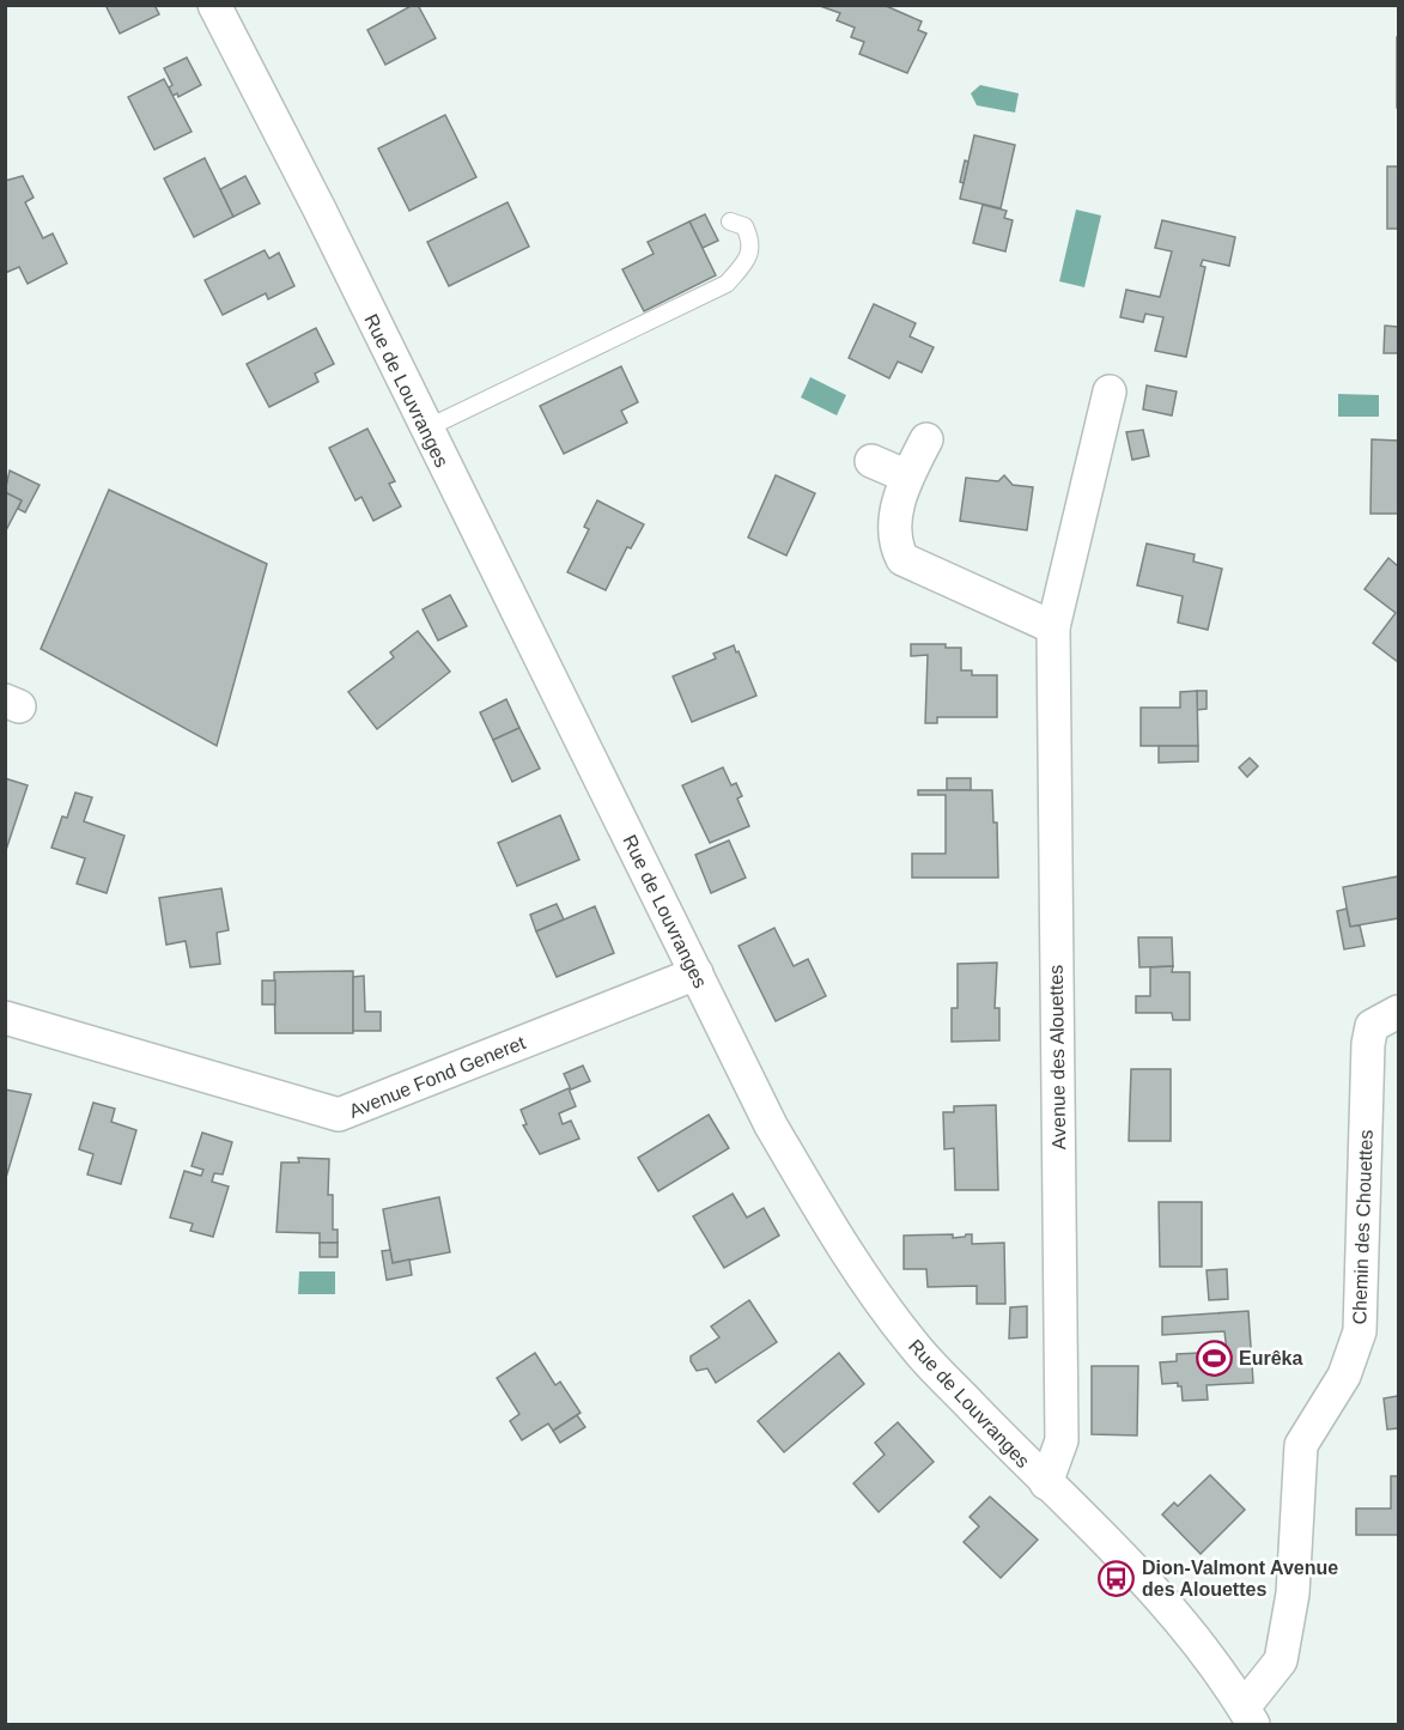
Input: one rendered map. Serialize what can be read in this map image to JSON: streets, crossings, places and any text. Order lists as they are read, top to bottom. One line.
{"streets":{"street":["Rue de Louvranges","Avenue des Alouettes","Avenue Fond Generet","Chemin des Chouettes"]},"crossings":[["Rue de Louvranges","Avenue des Alouettes"],["Rue de Louvranges","Avenue Fond Generet"],["Rue de Louvranges","Chemin des Chouettes"]],"places":{"sports":["Eurêka"],"bus stop":["Dion-Valmont Avenue des Alouettes"]}}
